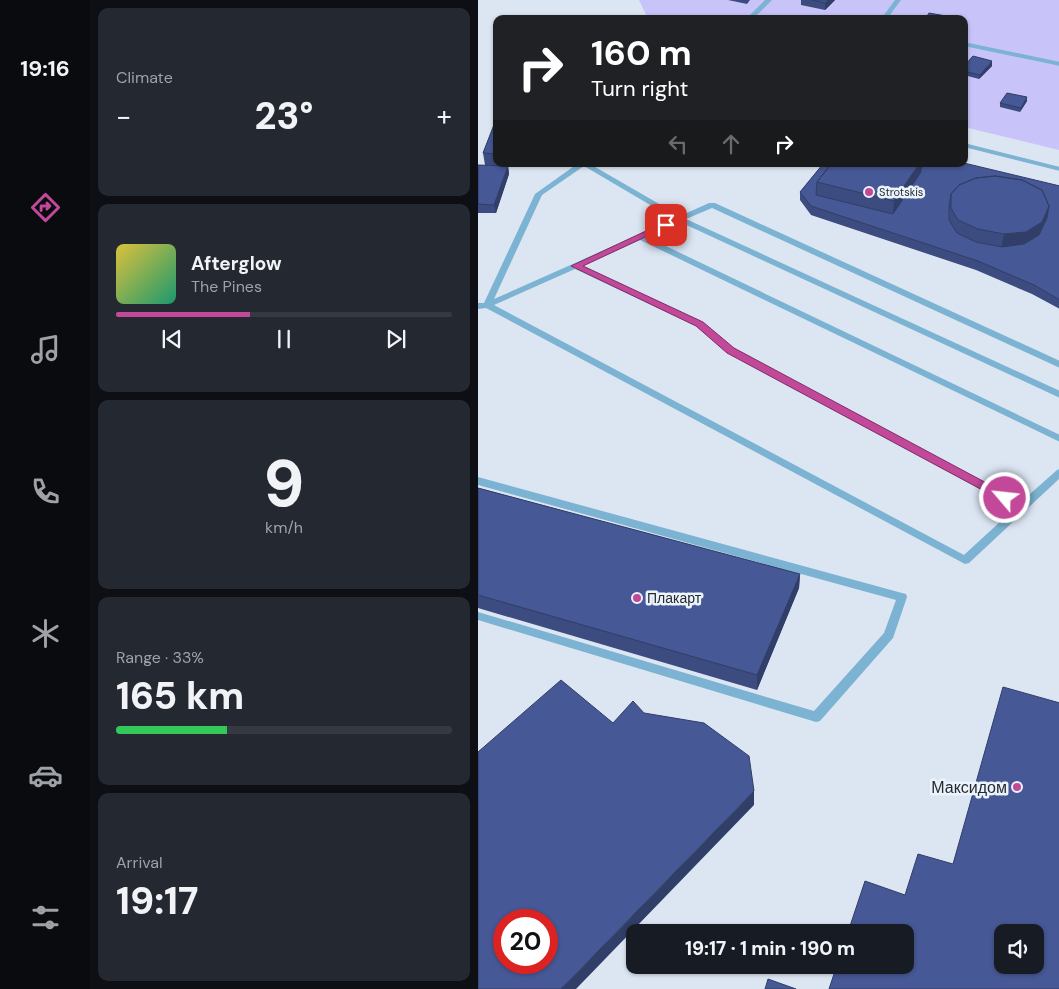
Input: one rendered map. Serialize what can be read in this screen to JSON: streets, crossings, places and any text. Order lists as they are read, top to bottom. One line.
{"places":["Strotskis","Плакарт","Максидом"],"page":{"tabs":"19:16","tile":["Climate",["9","km/h"],["Range · 33%","165 km"],["Arrival","19:17"]],"turn":["160 m","Turn right"],"heat":["−","23°","+"],"song":["Afterglow","The Pines"],"limit":"20","trip":"19:17 · 1 min · 190 m"}}
